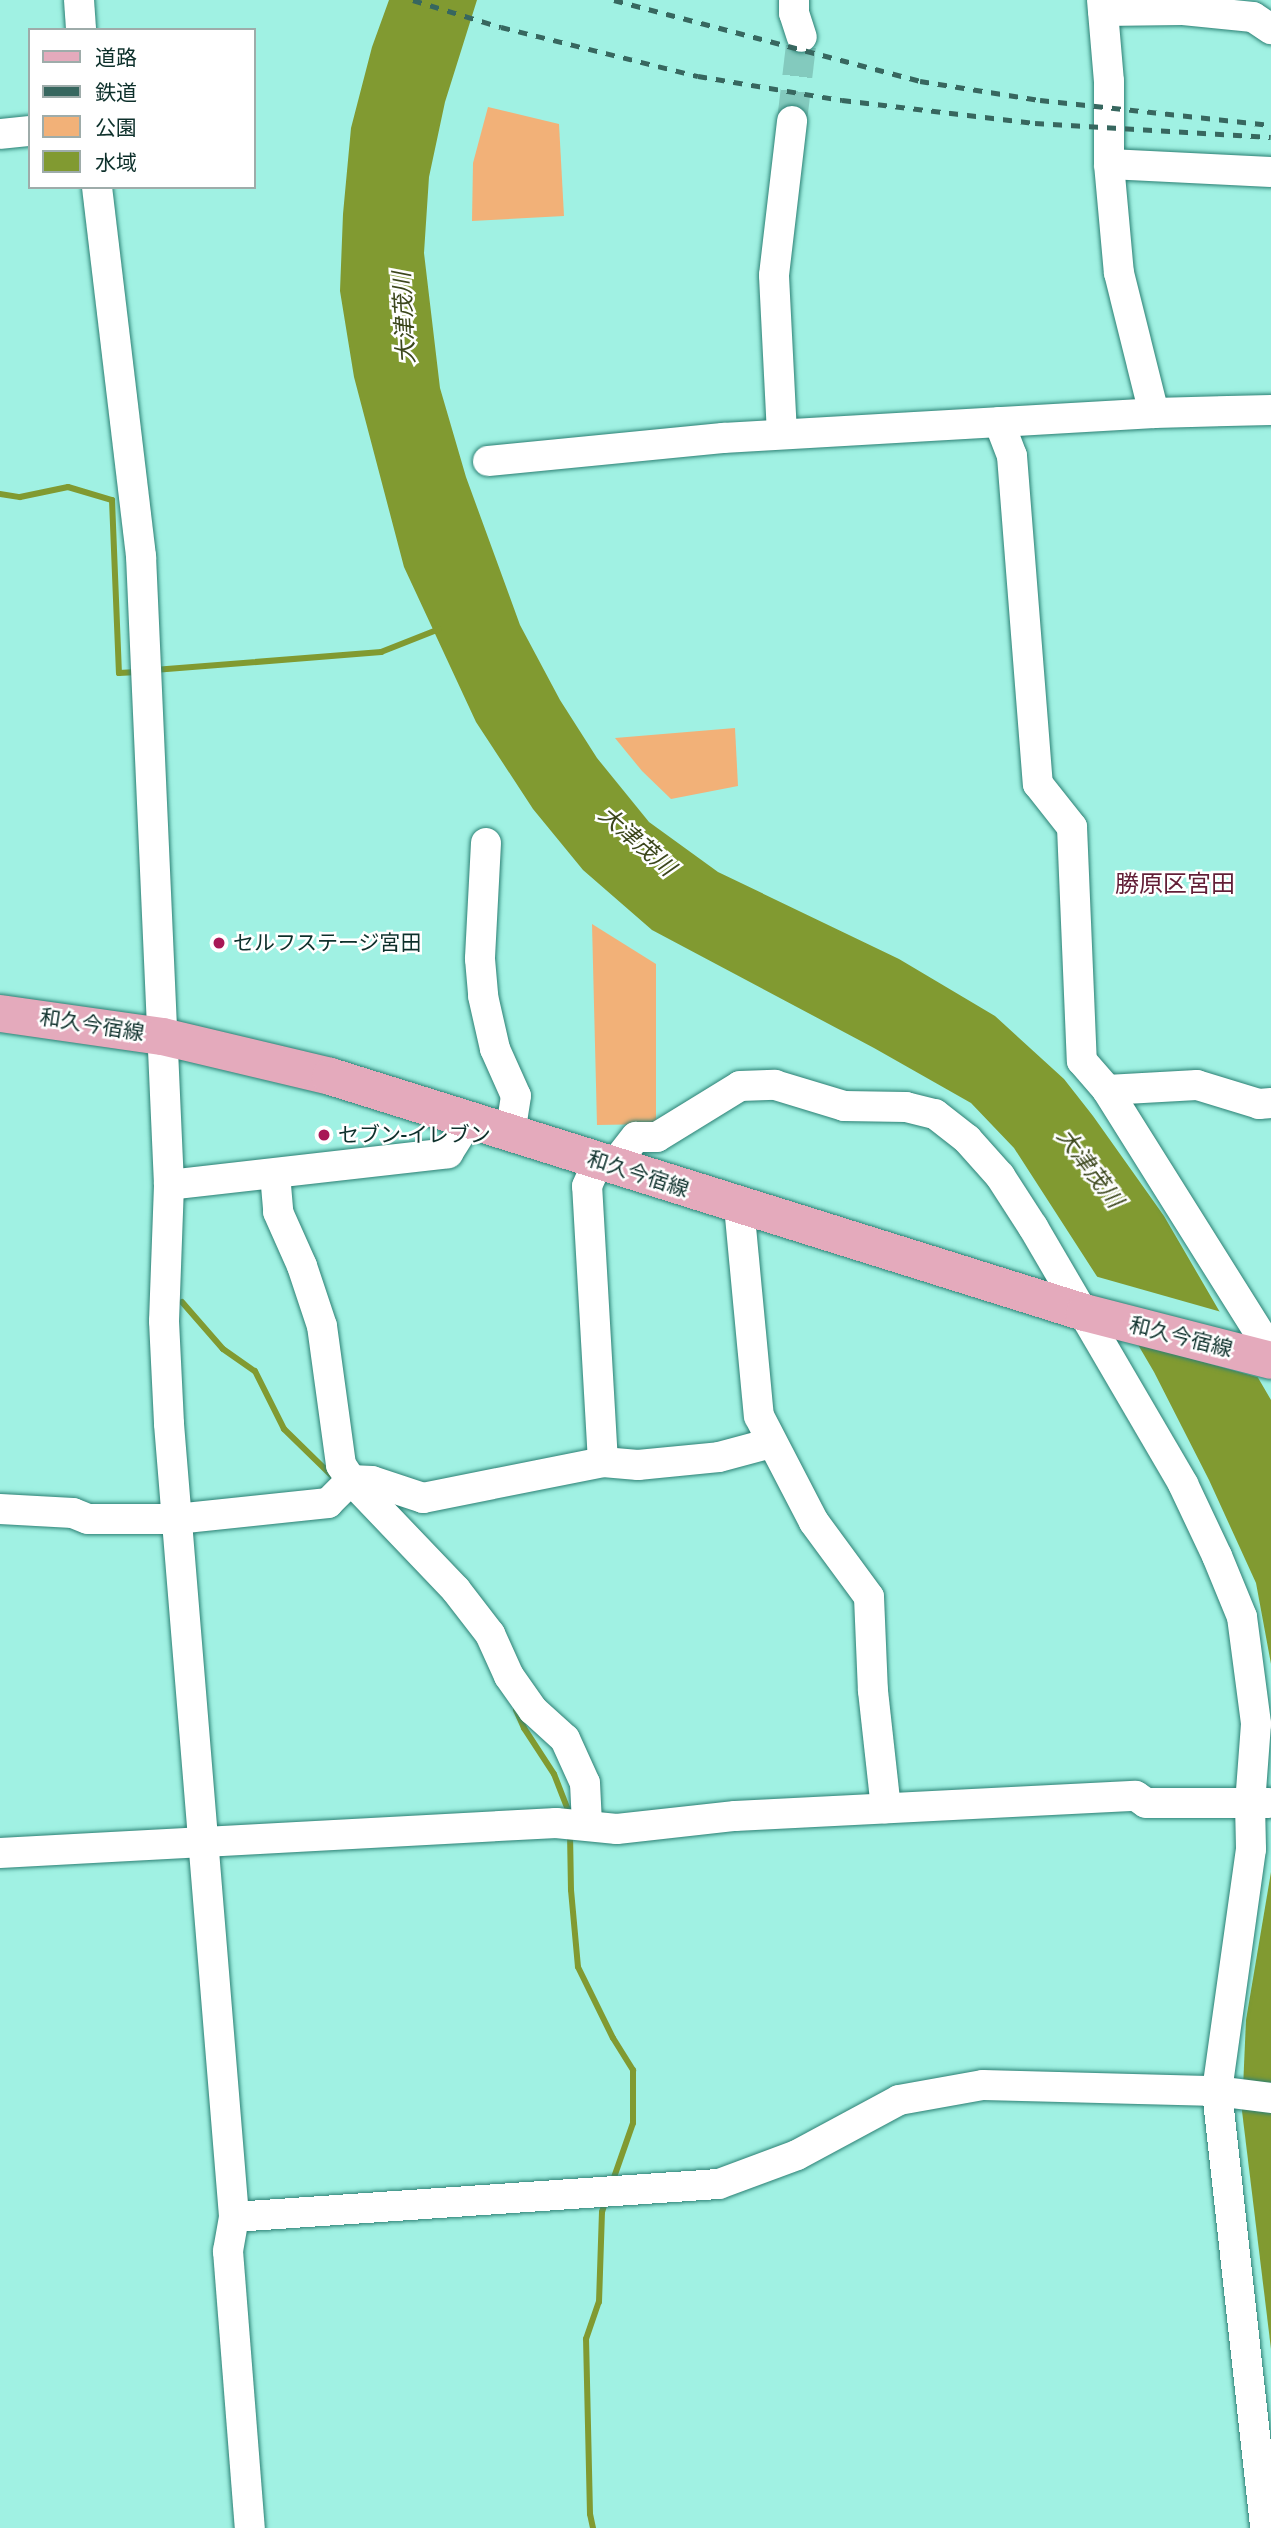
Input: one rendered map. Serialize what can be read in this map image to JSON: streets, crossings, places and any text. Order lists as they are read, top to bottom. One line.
{"streets":{"main road":["和久今宿線"]},"districts":["勝原区宮田"],"water":["大津茂川"],"places":["セルフステージ宮田","セブン-イレブン"],"legend":["道路","鉄道","公園","水域"]}
